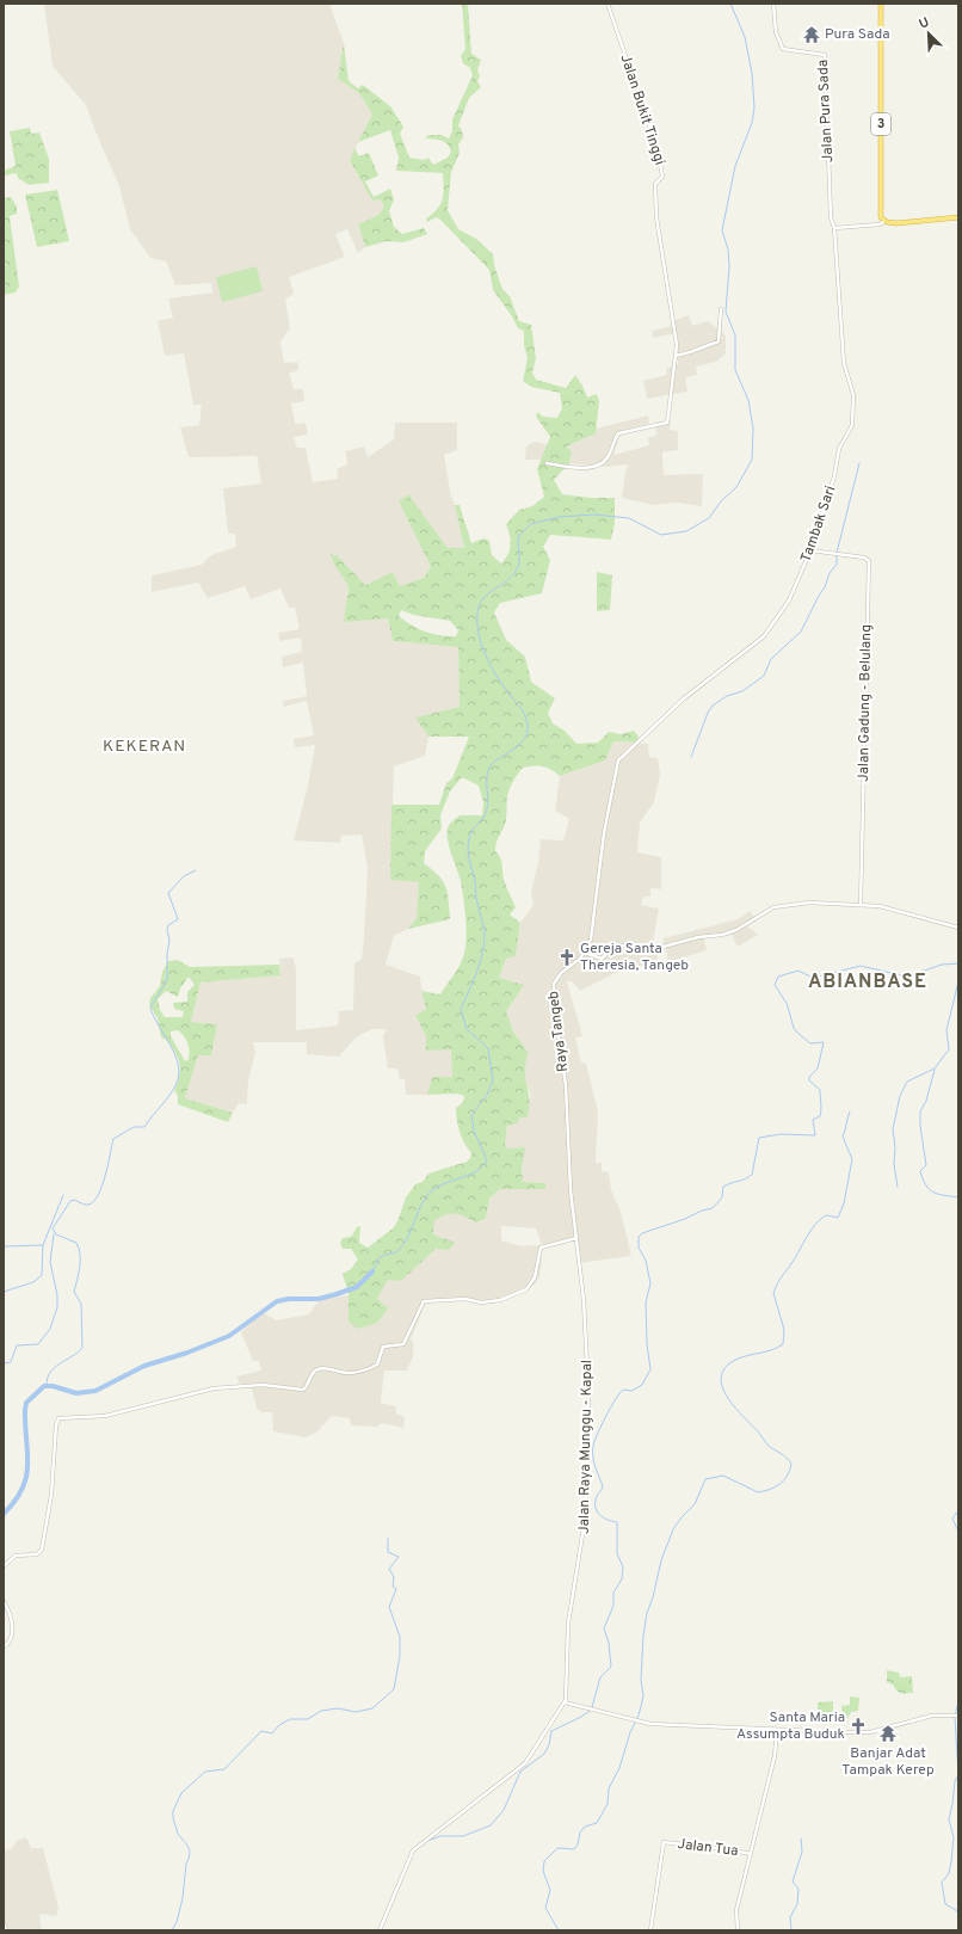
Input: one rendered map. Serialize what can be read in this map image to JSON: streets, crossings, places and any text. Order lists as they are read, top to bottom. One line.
{"streets":{"highway":["3"],"street":["Jalan Bukit Tinggi","Jalan Pura Sada","Tambak Sari","Jalan Gadung - Belulang","Raya Tangeb","Jalan Raya Munggu - Kapal","Jalan Tua"]},"crossings":[["Jalan Pura Sada","Tambak Sari"],["Tambak Sari","Jalan Gadung - Belulang"],["Tambak Sari","Raya Tangeb"],["Raya Tangeb","Jalan Raya Munggu - Kapal"]],"districts":["KEKERAN","ABIANBASE"],"places":{"temple":["Pura Sada","Banjar Adat Tampak Kerep"],"church":["Gereja Santa Theresia, Tangeb","Santa Maria Assumpta Buduk"]},"north":"top left"}
